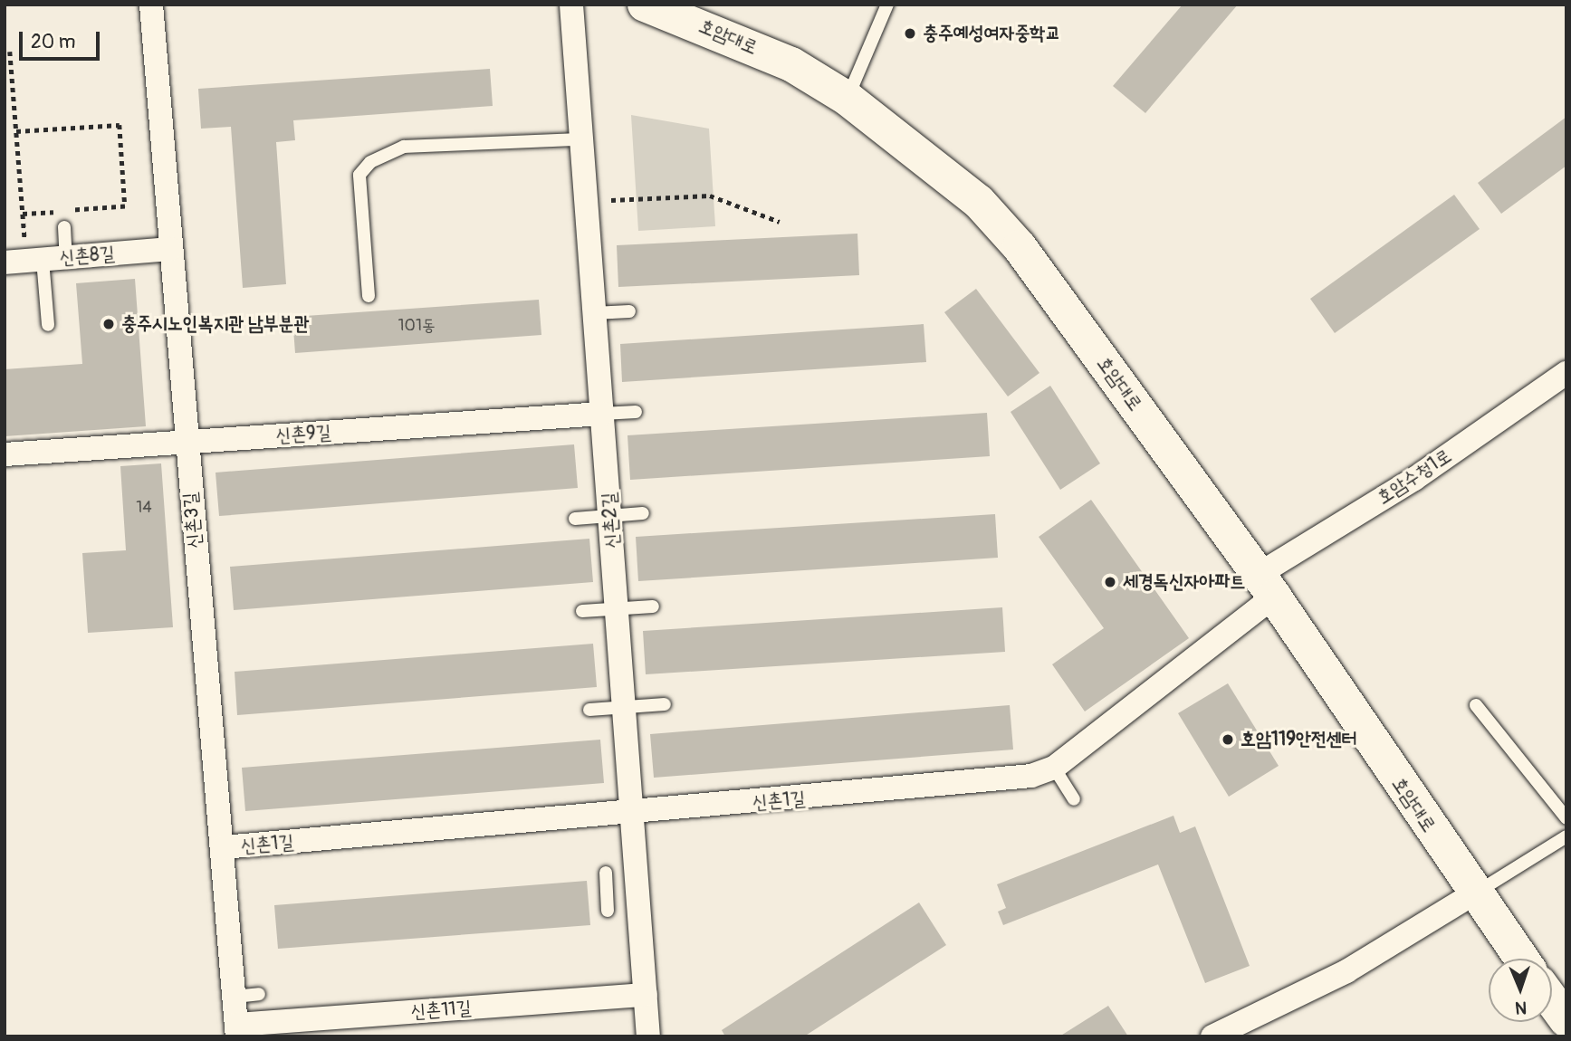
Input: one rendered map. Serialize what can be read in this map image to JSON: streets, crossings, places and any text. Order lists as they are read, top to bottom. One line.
{"streets":{"street":["호암대로","신촌8길","신촌9길","호암수청1로","신촌3길","신촌2길","신촌1길","신촌11길"]},"crossings":[["호암대로","호암수청1로"],["호암대로","신촌1길"],["신촌8길","신촌3길"],["신촌9길","신촌3길"],["신촌9길","신촌2길"],["호암수청1로","신촌1길"],["신촌3길","신촌1길"],["신촌3길","신촌11길"],["신촌2길","신촌1길"],["신촌2길","신촌11길"]],"places":["충주예성여자중학교","충주시노인복지관 남부분관","세경독신자아파트","호암119안전센터"],"house_numbers":["101동","14"],"scale_bar":"20 m","north":"bottom"}
